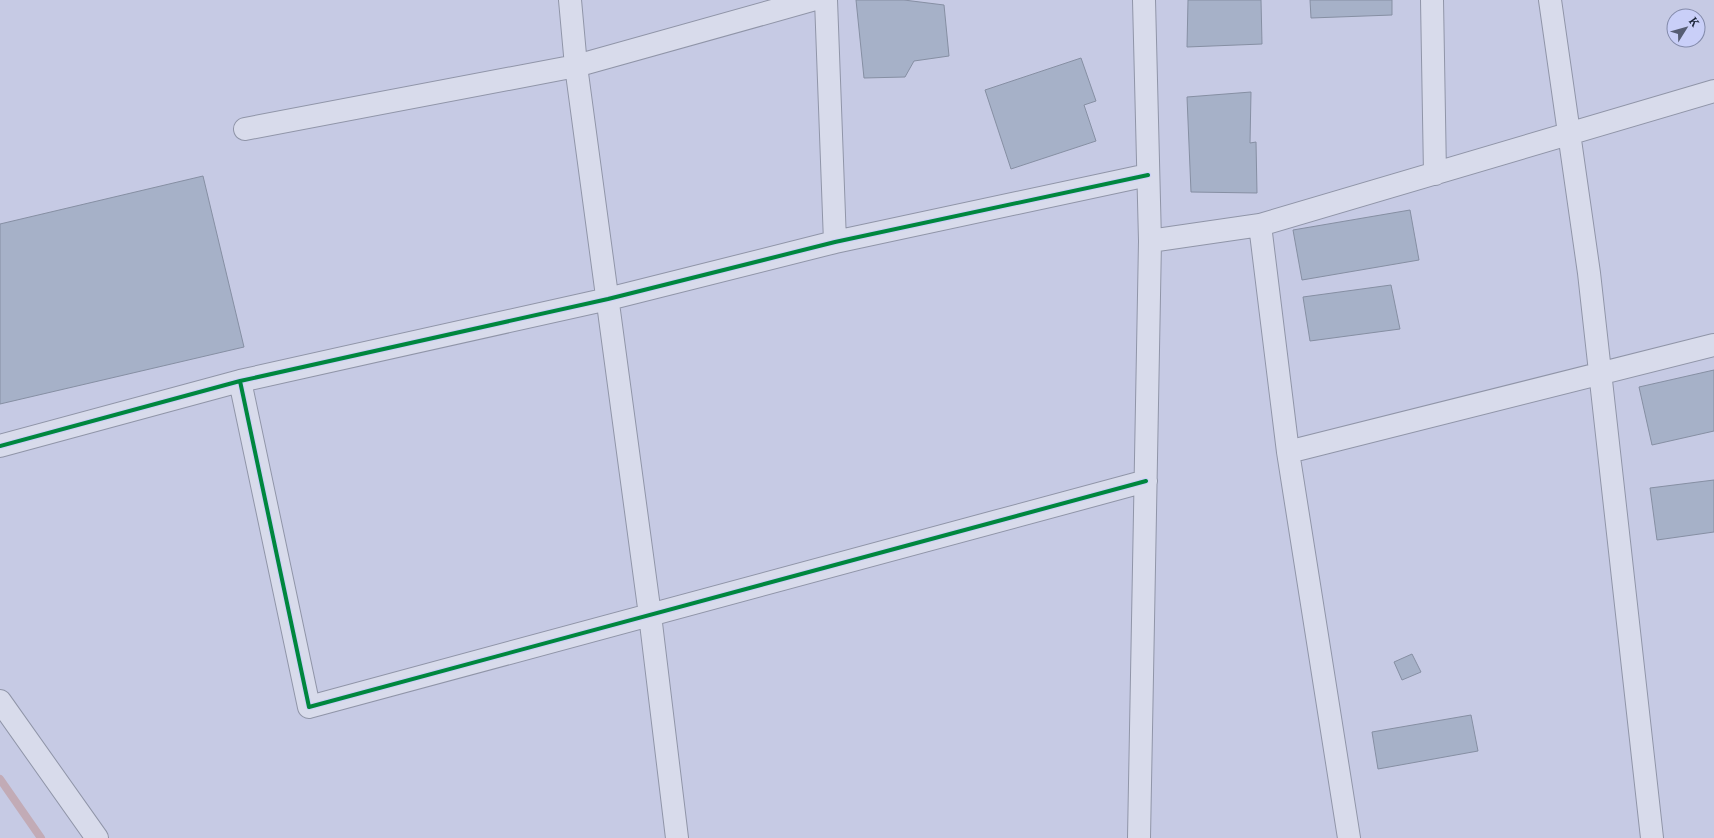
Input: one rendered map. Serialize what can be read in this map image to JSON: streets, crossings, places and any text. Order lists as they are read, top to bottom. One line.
{"north":"top right"}
